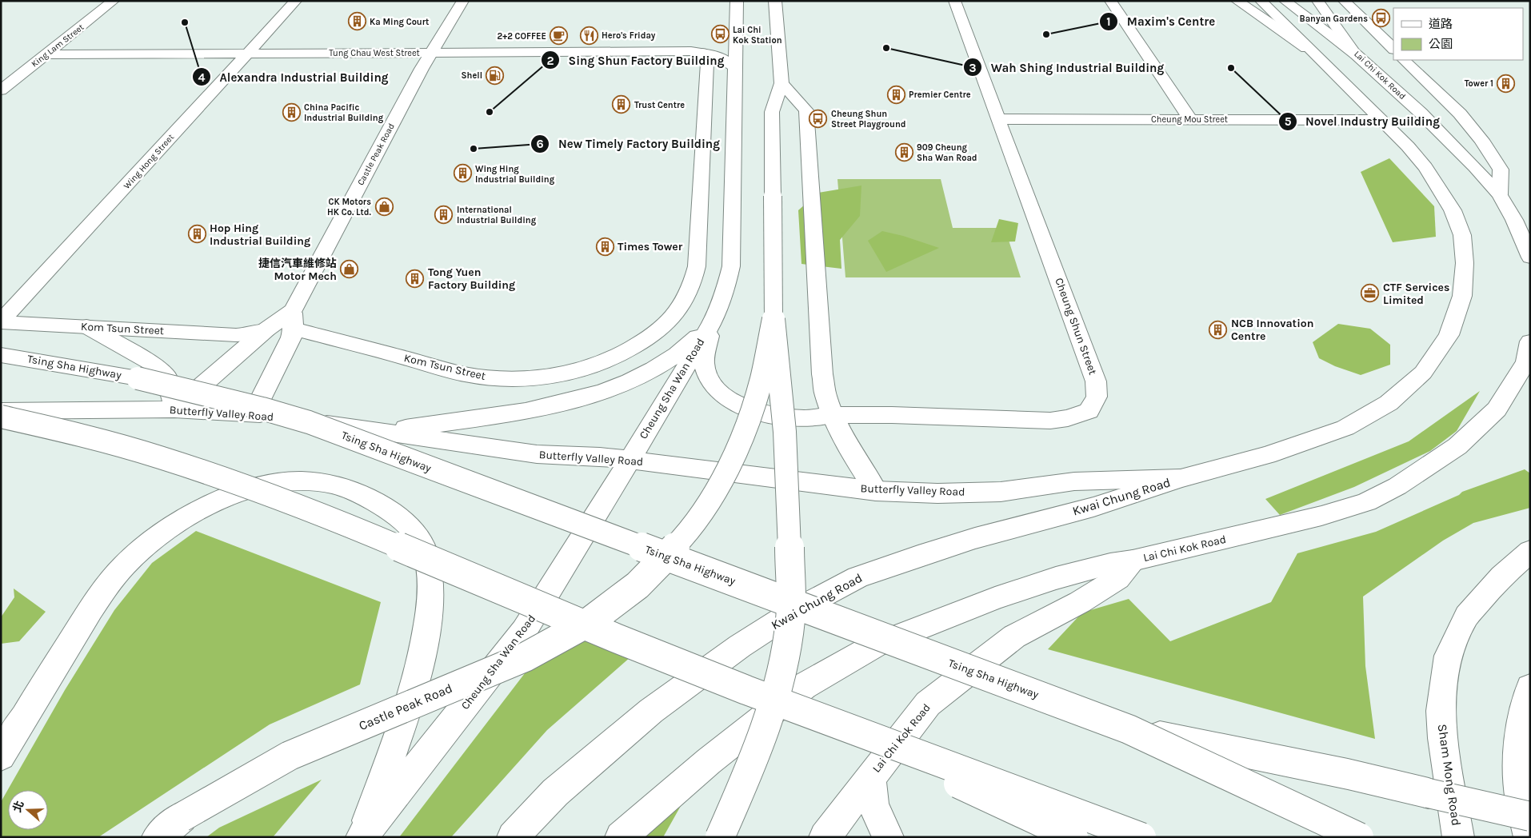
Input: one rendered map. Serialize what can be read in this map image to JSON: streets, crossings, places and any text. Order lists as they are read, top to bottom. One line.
{"streets":{"main road":["King Lam Street","Tung Chau West Street","Lai Chi Kok Road","Cheung Mou Street","Castle Peak Road","Wing Hong Street","Cheung Shun Street","Kom Tsun Street","Tsing Sha Highway","Cheung Sha Wan Road","Butterfly Valley Road","Kwai Chung Road","Sham Mong Road"]},"crossings":[["King Lam Street","Tung Chau West Street"],["Tung Chau West Street","Castle Peak Road"],["Tung Chau West Street","Wing Hong Street"],["Tung Chau West Street","Kom Tsun Street"],["Tung Chau West Street","Cheung Sha Wan Road"],["Cheung Mou Street","Cheung Shun Street"],["Castle Peak Road","Kom Tsun Street"],["Castle Peak Road","Butterfly Valley Road"],["Wing Hong Street","Kom Tsun Street"],["Cheung Shun Street","Cheung Sha Wan Road"],["Cheung Sha Wan Road","Butterfly Valley Road"],["Butterfly Valley Road","Kwai Chung Road"]],"places":{"bus stop":["Banyan Gardens","Lai Chi Kok Station","Cheung Shun Street Playground"],"building":["Ka Ming Court","Tower 1","Premier Centre","Trust Centre","China Pacific Industrial Building","909 Cheung Sha Wan Road","Wing Hing Industrial Building","International Industrial Building","Hop Hing Industrial Building","Times Tower","Tong Yuen Factory Building","NCB Innovation Centre"],"other":["Alexandra Industrial Building","Maxim's Centre","Wah Shing Industrial Building","Novel Industry Building","Sing Shun Factory Building","New Timely Factory Building"],"restaurant":["Hero's Friday"],"cafe":["2+2 COFFEE"],"fuel station":["Shell"],"shop":["CK Motors HK Co. Ltd.","捷信汽車維修站 Motor Mech"],"office":["CTF Services Limited"]},"legend":["道路","公園"],"north":"left"}
